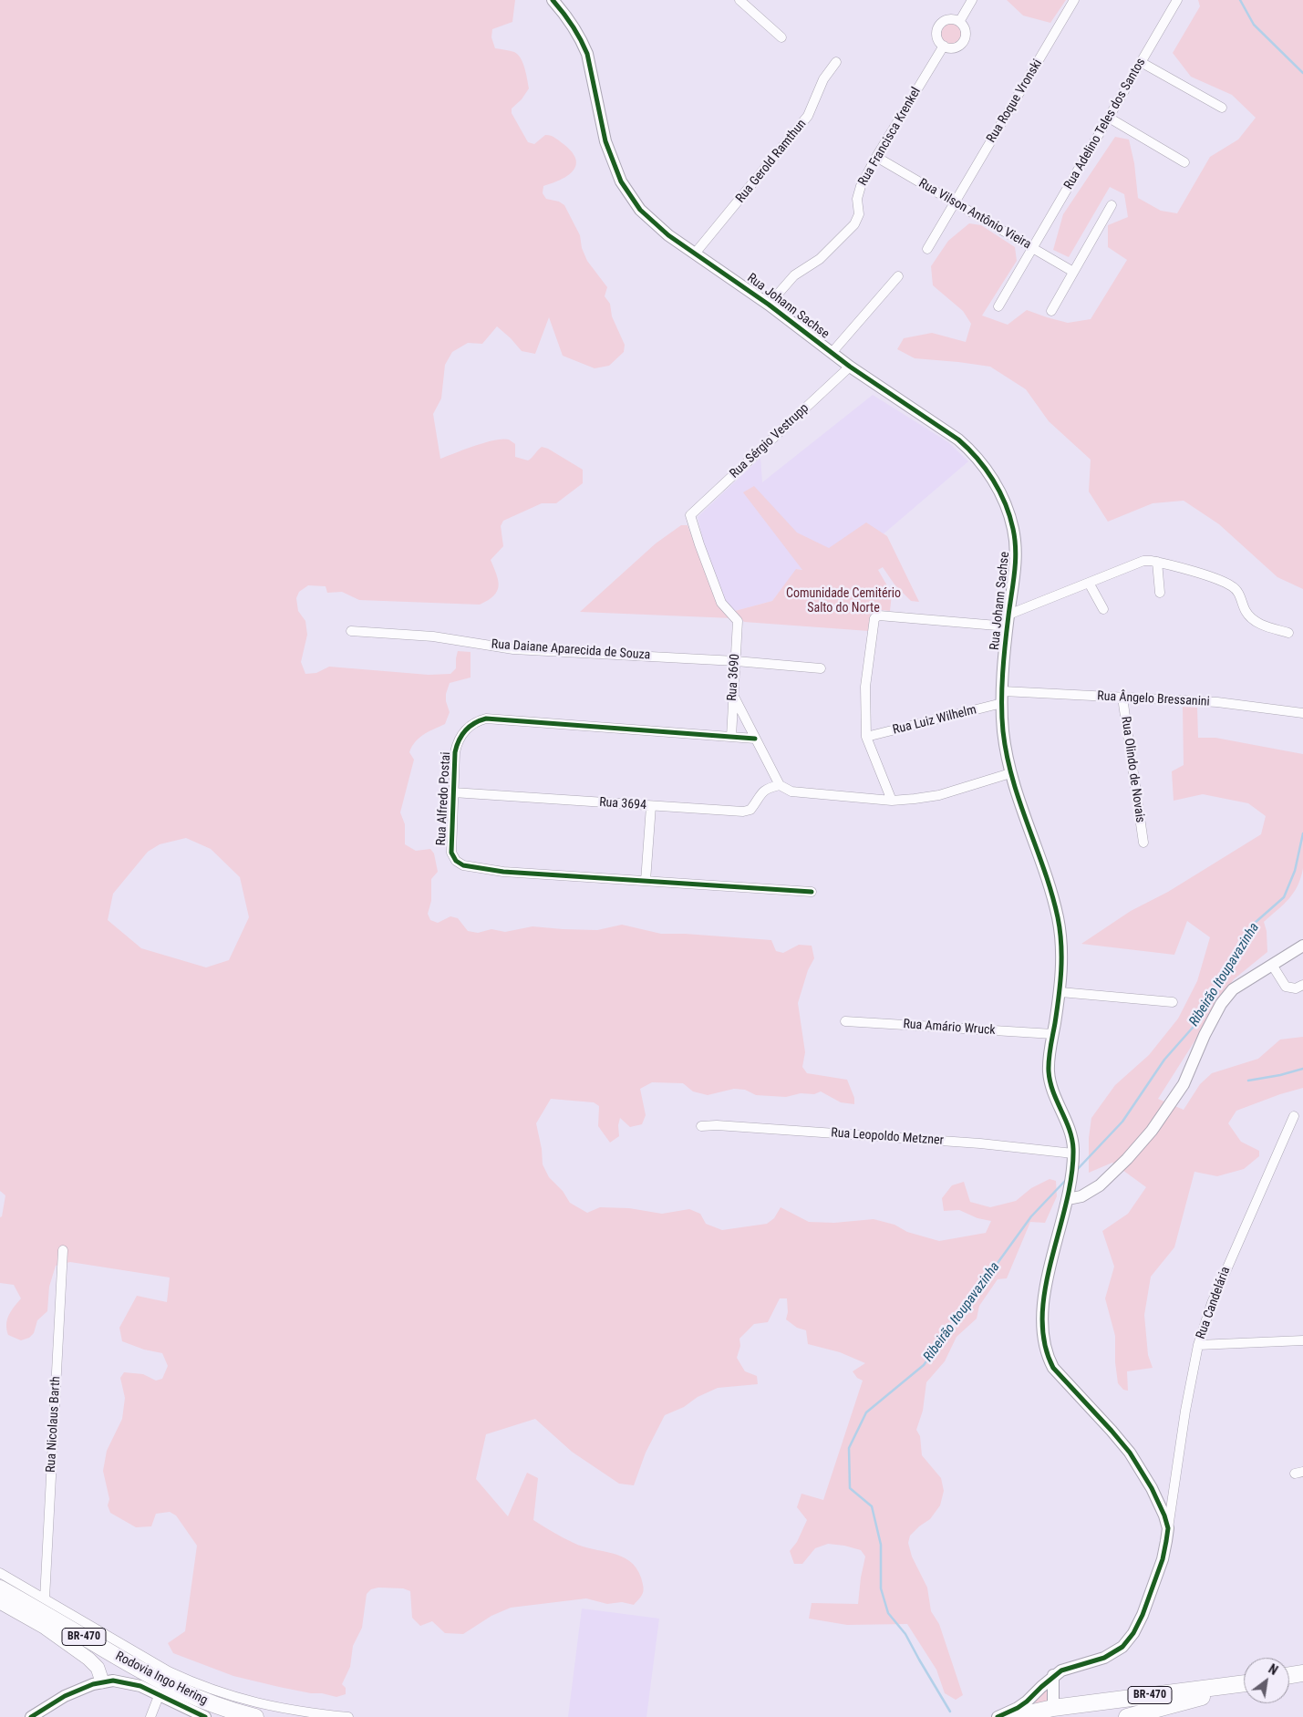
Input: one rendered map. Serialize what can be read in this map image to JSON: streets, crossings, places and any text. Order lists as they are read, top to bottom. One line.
{"streets":{"highway":["BR-470","Rodovia Ingo Hering"],"street":["Rua Roque Vronski","Rua Adelino Teles dos Santos","Rua Francisca Krenkel","Rua Gerold Ramthun","Rua Vilson Antônio Vieira","Rua Johann Sachse","Rua Sérgio Vestrupp","Rua Daiane Aparecida de Souza","Rua 3690","Rua Ângelo Bressanini","Rua Luiz Wilhelm","Rua Olindo de Novais","Rua Alfredo Postai","Rua 3694","Rua Amário Wruck","Rua Leopoldo Metzner","Rua Candelária","Rua Nicolaus Barth"]},"crossings":[["Rua Roque Vronski","Rua Vilson Antônio Vieira"],["Rua Adelino Teles dos Santos","Rua Vilson Antônio Vieira"],["Rua Francisca Krenkel","Rua Vilson Antônio Vieira"],["Rua Francisca Krenkel","Rua Johann Sachse"],["Rua Gerold Ramthun","Rua Johann Sachse"],["Rua Johann Sachse","Rua Sérgio Vestrupp"],["Rua Johann Sachse","Rua Ângelo Bressanini"],["Rua Johann Sachse","Rua Luiz Wilhelm"],["Rua Johann Sachse","Rua Amário Wruck"],["Rua Johann Sachse","Rua Leopoldo Metzner"],["Rua Johann Sachse","Rua Candelária"],["Rua Sérgio Vestrupp","Rua 3690"],["Rua Daiane Aparecida de Souza","Rua 3690"],["Rua 3690","Rua Alfredo Postai"],["Rua Ângelo Bressanini","Rua Luiz Wilhelm"],["Rua Ângelo Bressanini","Rua Olindo de Novais"],["Rua Alfredo Postai","Rua 3694"],["Rua Nicolaus Barth","Rodovia Ingo Hering"]],"water":["Ribeirão Itoupavazinha"],"parks":["Comunidade Cemitério Salto do Norte"],"north":"top right"}
